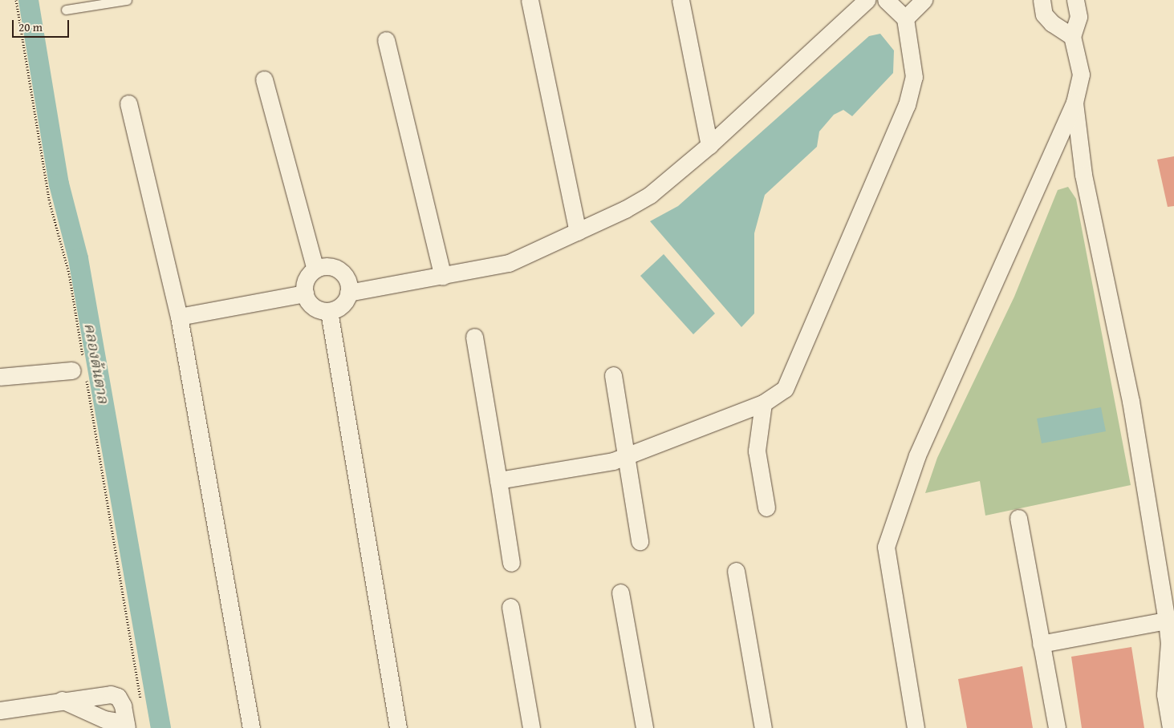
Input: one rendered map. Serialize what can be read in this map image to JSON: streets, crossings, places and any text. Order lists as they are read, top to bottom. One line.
{"water":["คลองต้นตาล"],"scale_bar":"20 m"}
